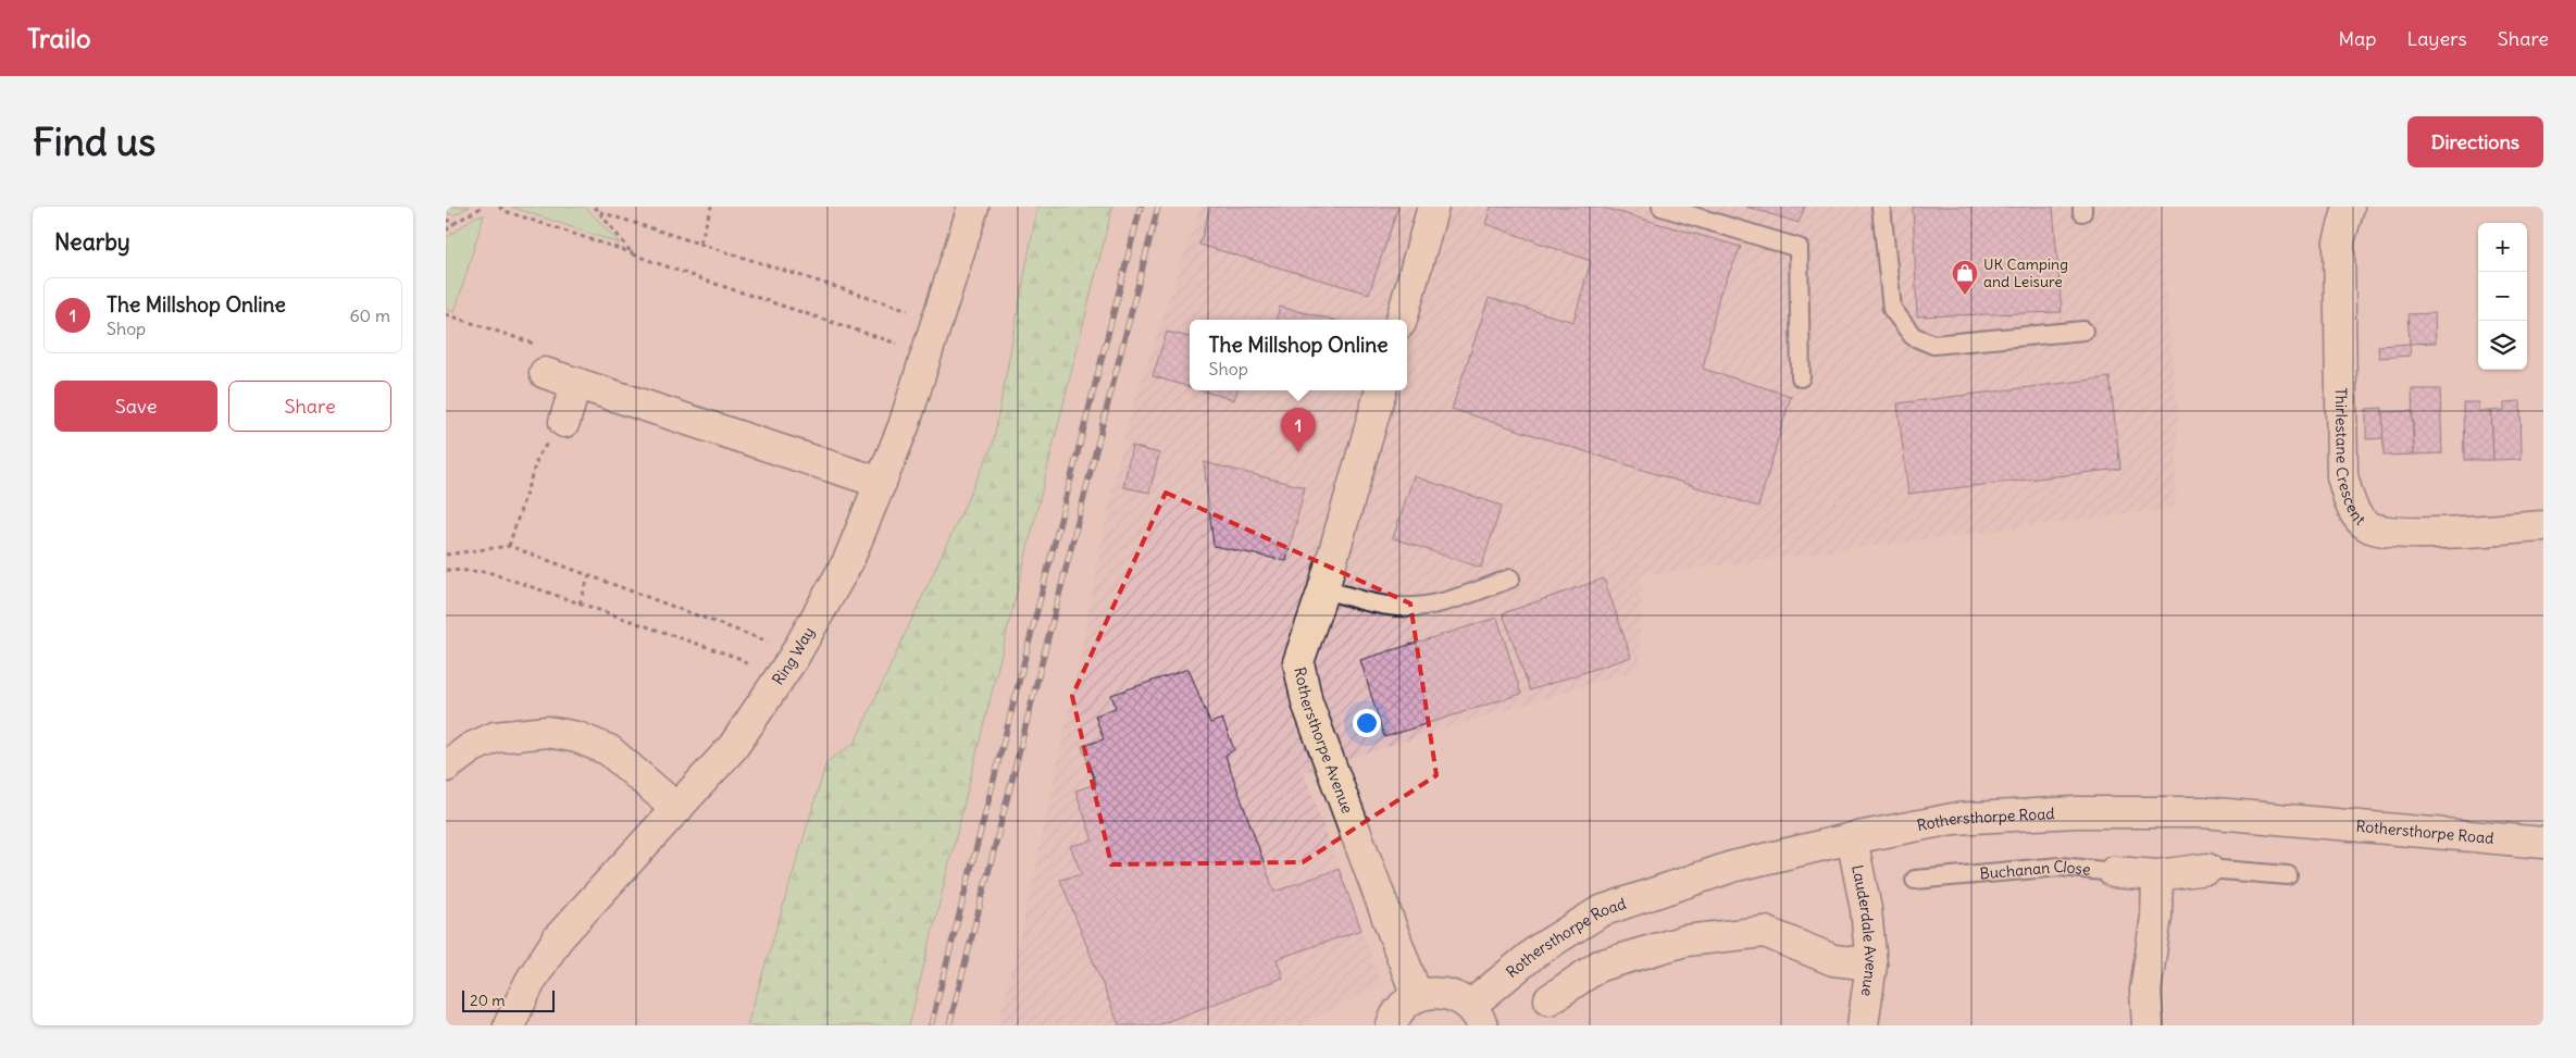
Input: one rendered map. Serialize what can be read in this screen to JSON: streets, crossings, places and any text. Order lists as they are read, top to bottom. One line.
{"streets":{"street":["Thirlestane Crescent","Ring Way","Rothersthorpe Avenue","Rothersthorpe Road","Buchanan Close","Lauderdale Avenue"]},"crossings":[["Rothersthorpe Avenue","Rothersthorpe Road"],["Rothersthorpe Road","Lauderdale Avenue"]],"places":{"shop":["UK Camping and Leisure"]},"scale_bar":"20 m","page":{"header":"Trailo","nav":["Map","Layers","Share"],"buttons":["Directions",["Save","Share"]],"title":"Find us","heading":"Nearby","map_buttons":["+","−"],"list":[{"mark":"1","name":"The Millshop Online","note":"Shop","value":"60 m"}],"popup":["The Millshop Online","Shop"],"pins":"1","scale":"20 m"}}
